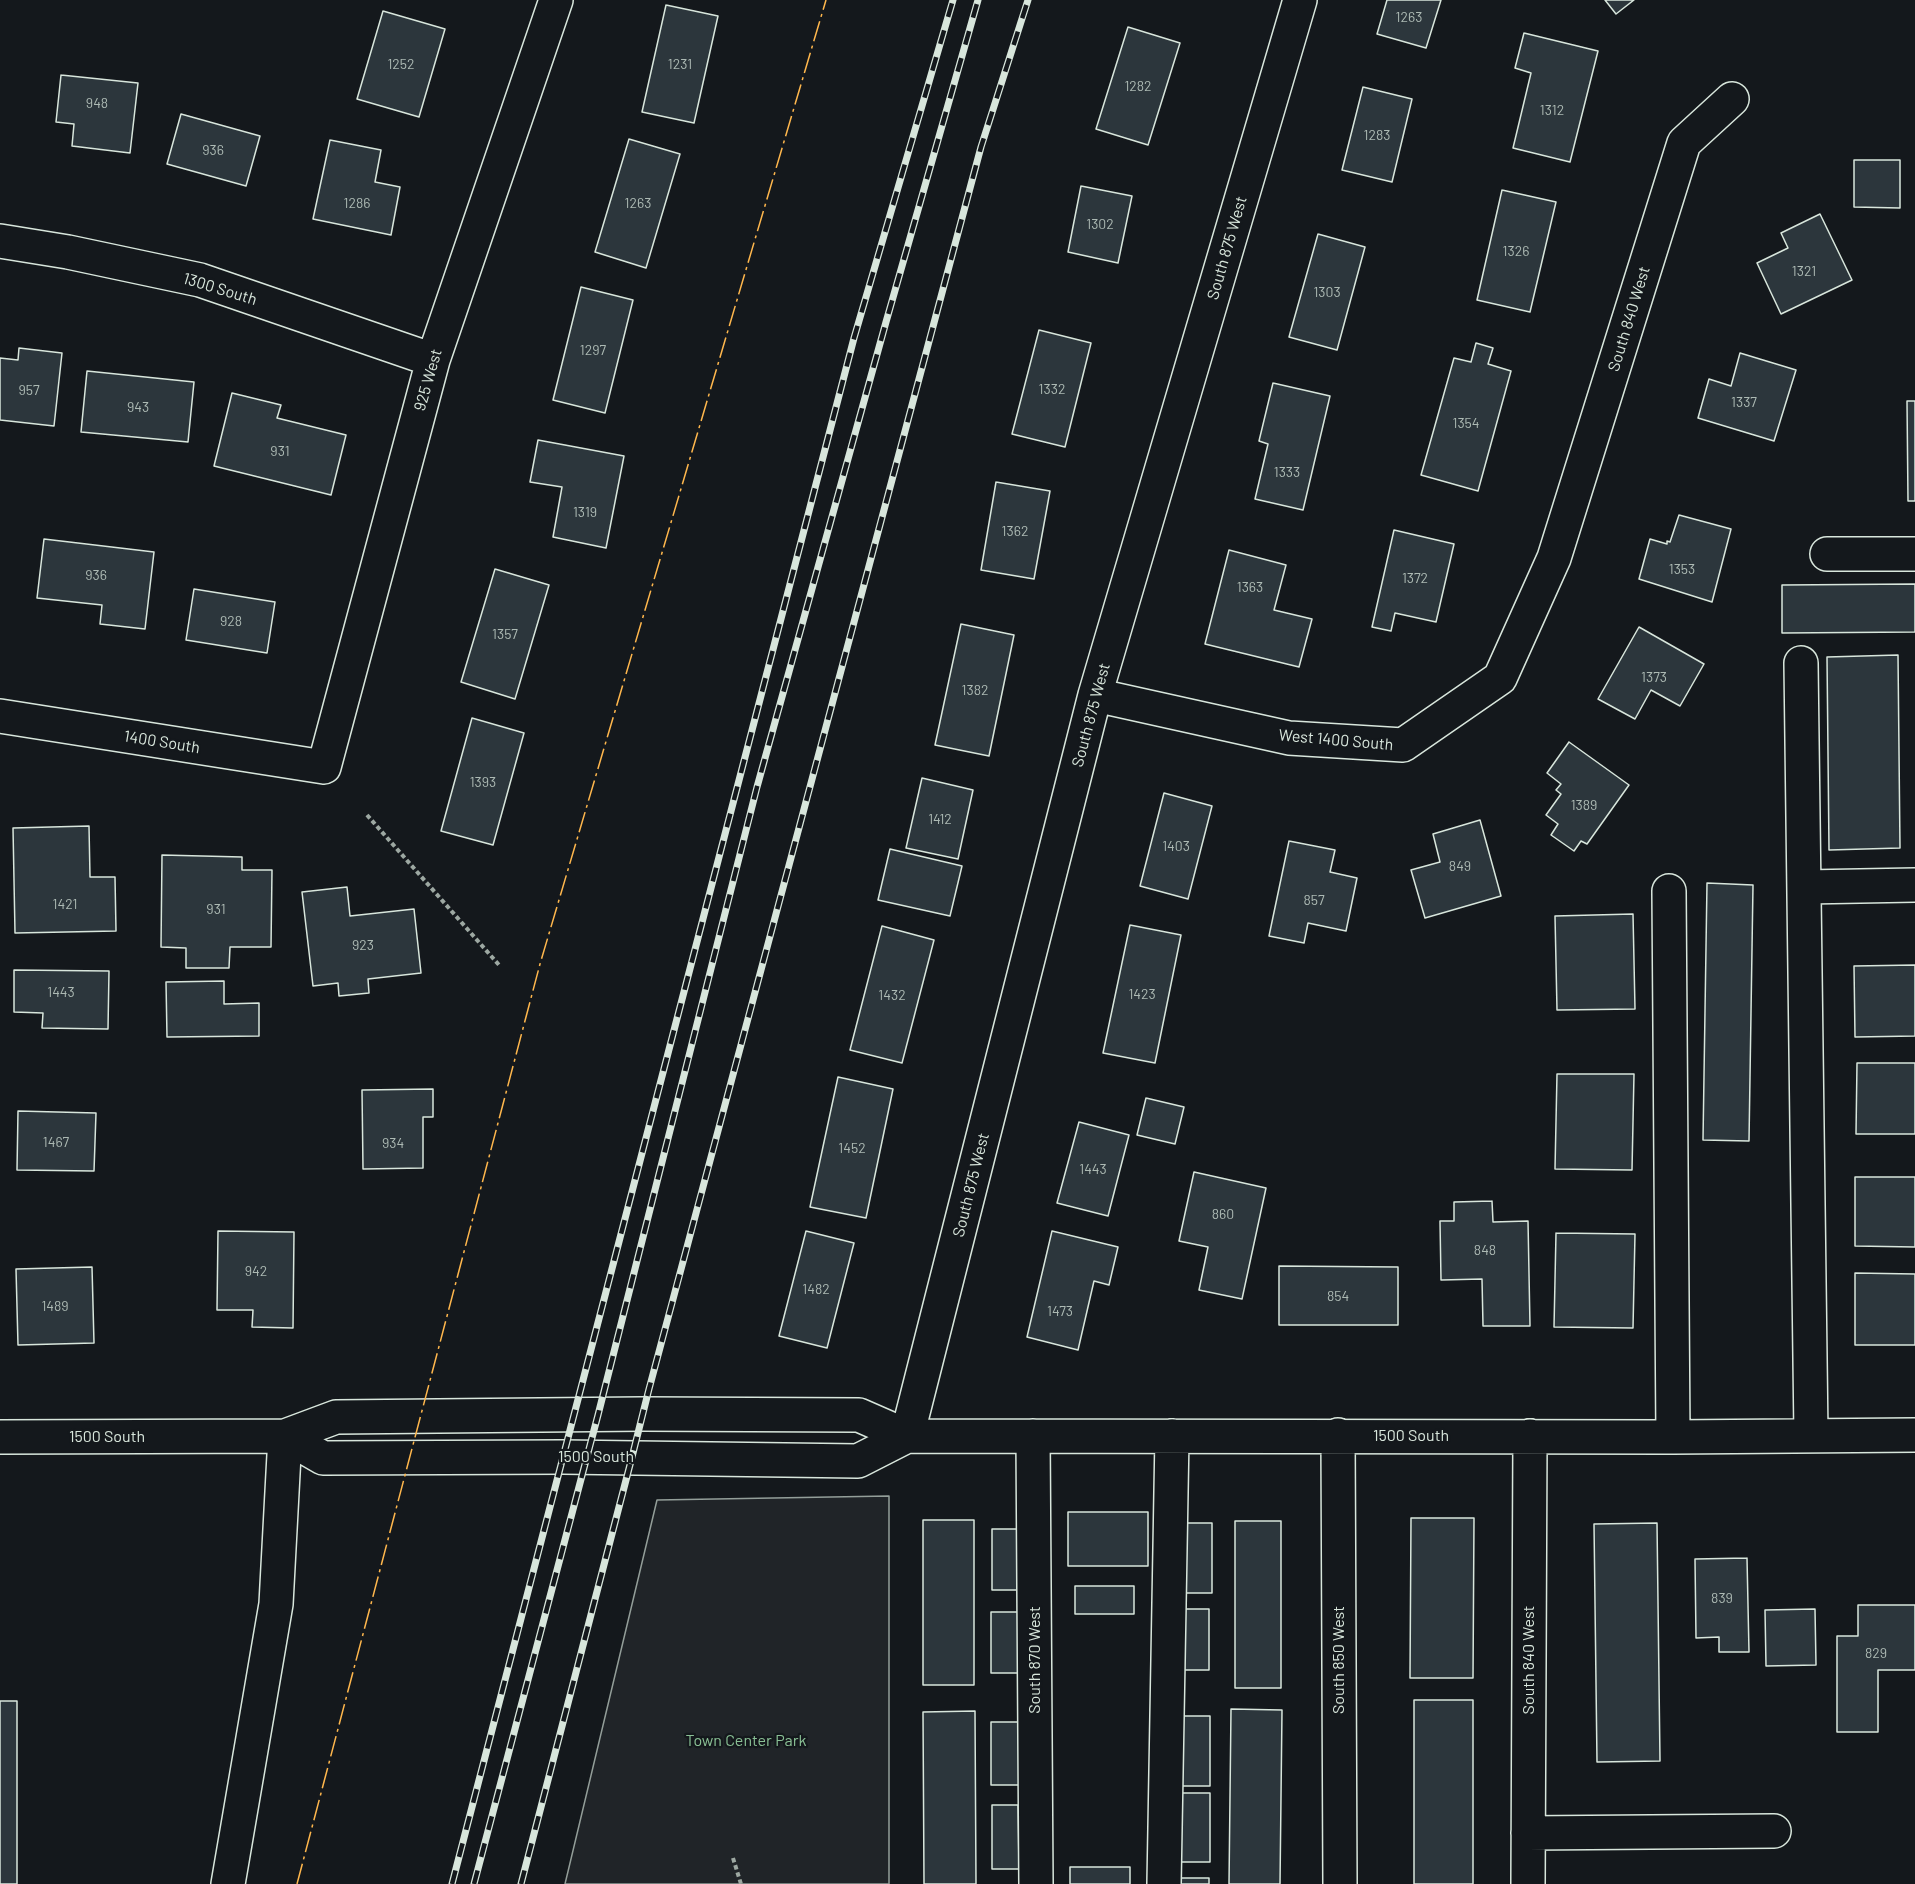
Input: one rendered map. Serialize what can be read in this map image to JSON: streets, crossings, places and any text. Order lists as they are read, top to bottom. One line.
{"streets":{"street":["South 875 West","1300 South","South 840 West","925 West","West 1400 South","1400 South","1500 South","South 870 West","South 850 West"]},"crossings":[["South 875 West","West 1400 South"],["South 875 West","1500 South"],["1300 South","925 West"],["South 840 West","West 1400 South"],["South 840 West","1500 South"],["925 West","1400 South"],["1500 South","South 870 West"],["1500 South","South 850 West"]],"parks":["Town Center Park"],"house_numbers":["1263","1252","1231","1282","948","1312","1283","936","1286","1263","1302","1326","1321","1303","1297","1332","957","1337","943","1354","931","1333","1319","1362","1353","936","1372","1363","928","1357","1373","1382","1393","1389","1412","1403","849","857","1421","931","923","1443","1423","1432","1467","934","1452","1443","860","848","942","1482","854","1489","1473","839","829"]}
